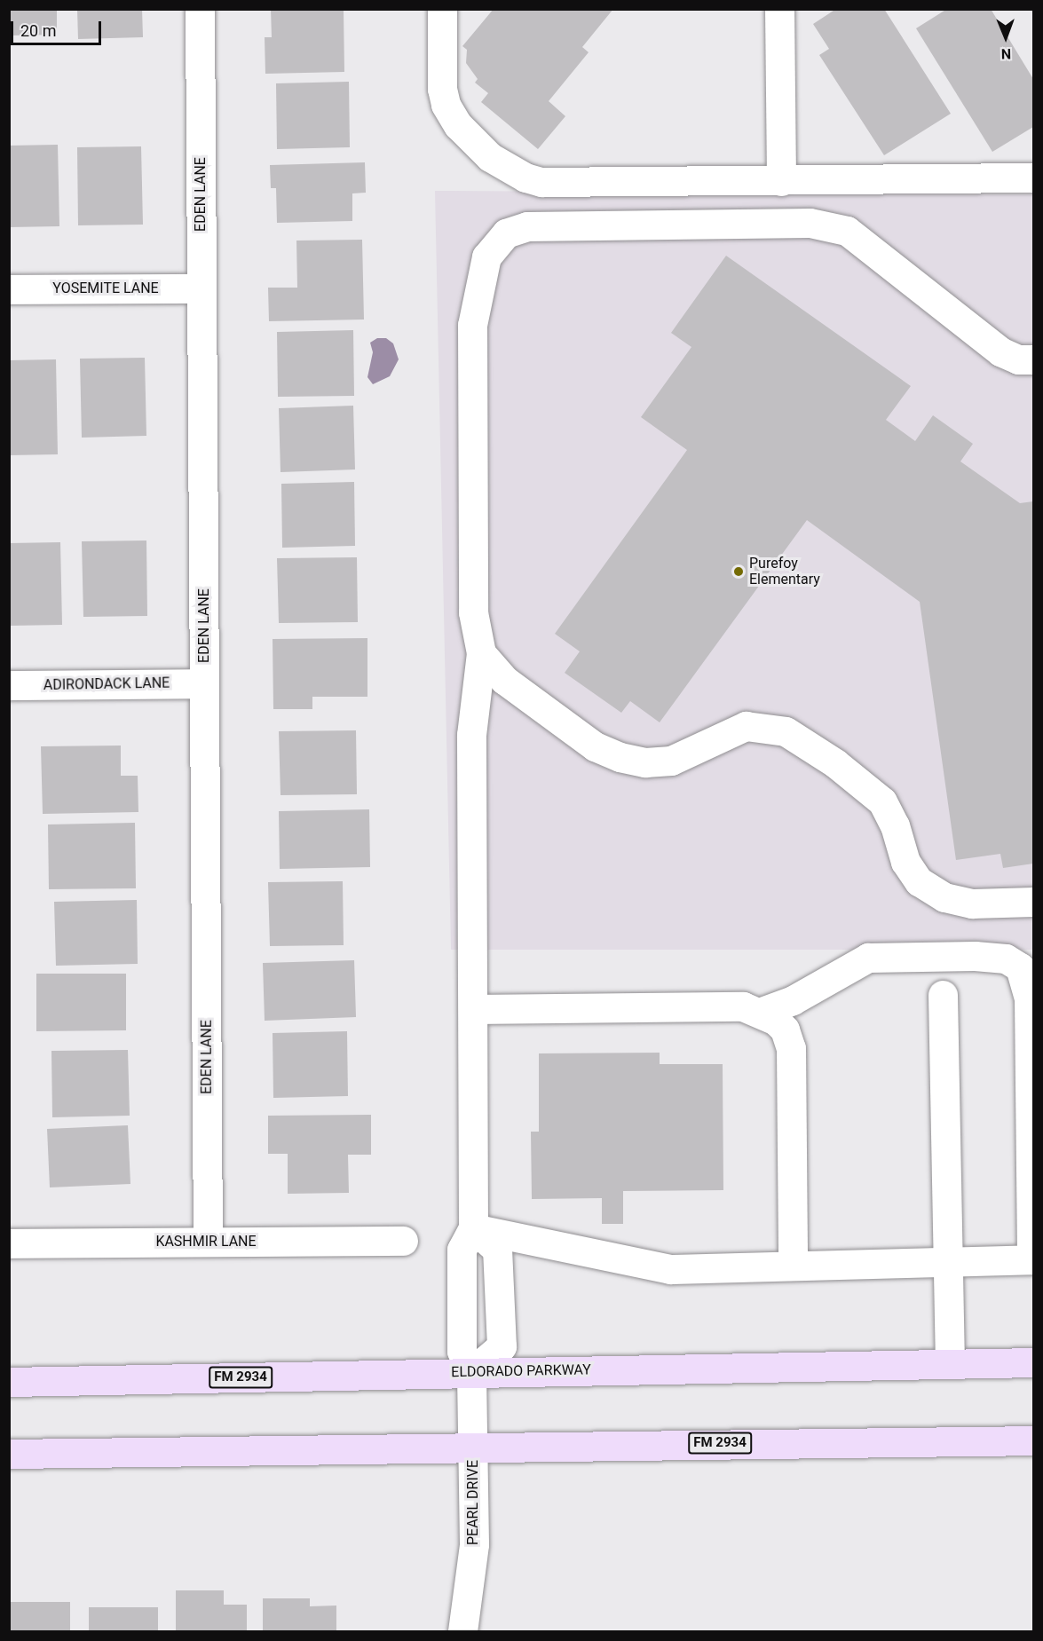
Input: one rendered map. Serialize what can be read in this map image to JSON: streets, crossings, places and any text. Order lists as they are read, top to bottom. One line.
{"streets":{"main road":["ELDORADO PARKWAY","FM 2934"],"street":["EDEN LANE","YOSEMITE LANE","ADIRONDACK LANE","KASHMIR LANE","PEARL DRIVE"]},"crossings":[["EDEN LANE","YOSEMITE LANE"],["EDEN LANE","ADIRONDACK LANE"],["EDEN LANE","KASHMIR LANE"],["ELDORADO PARKWAY","PEARL DRIVE"],["FM 2934","PEARL DRIVE"]],"places":["Purefoy Elementary"],"scale_bar":"20 m","north":"bottom"}
